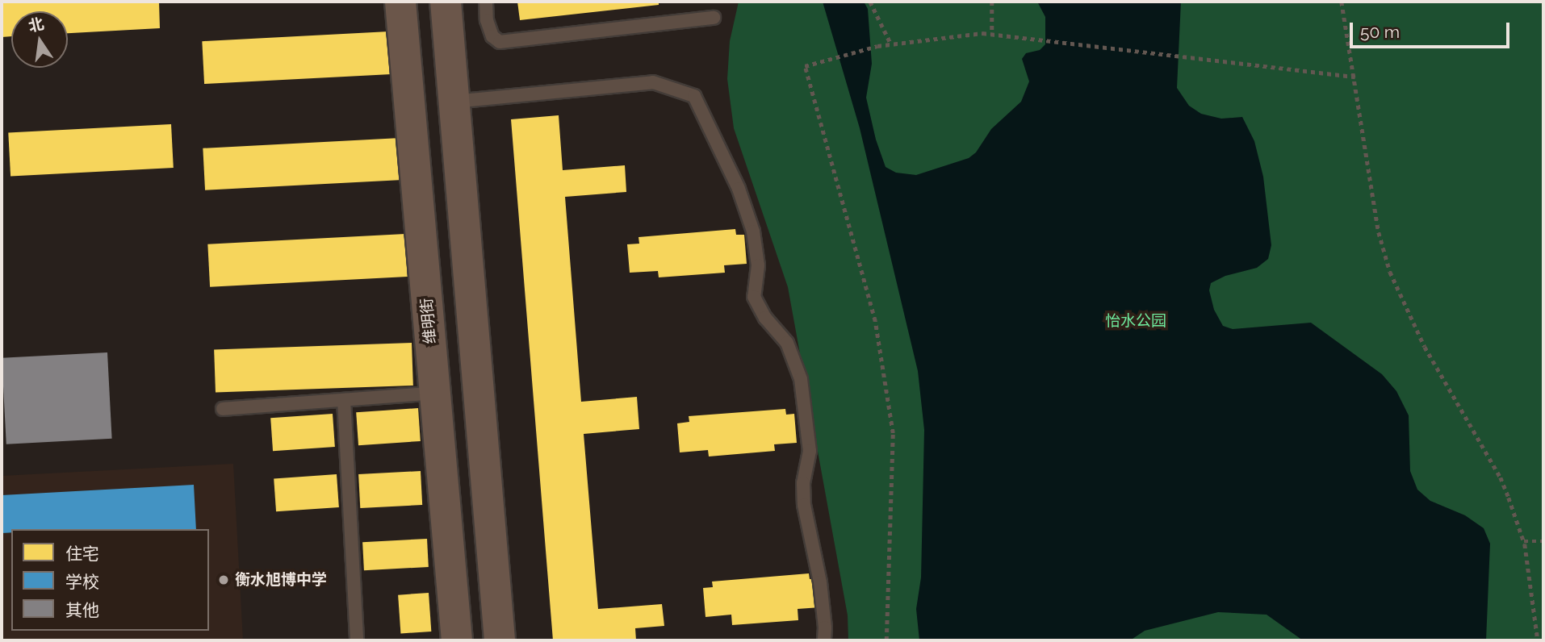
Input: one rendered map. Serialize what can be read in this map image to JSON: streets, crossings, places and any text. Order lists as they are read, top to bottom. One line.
{"streets":{"street":["维明街"]},"parks":["怡水公园"],"places":["衡水旭博中学"],"legend":["住宅","学校","其他"],"scale_bar":"50 m","north":"top"}
